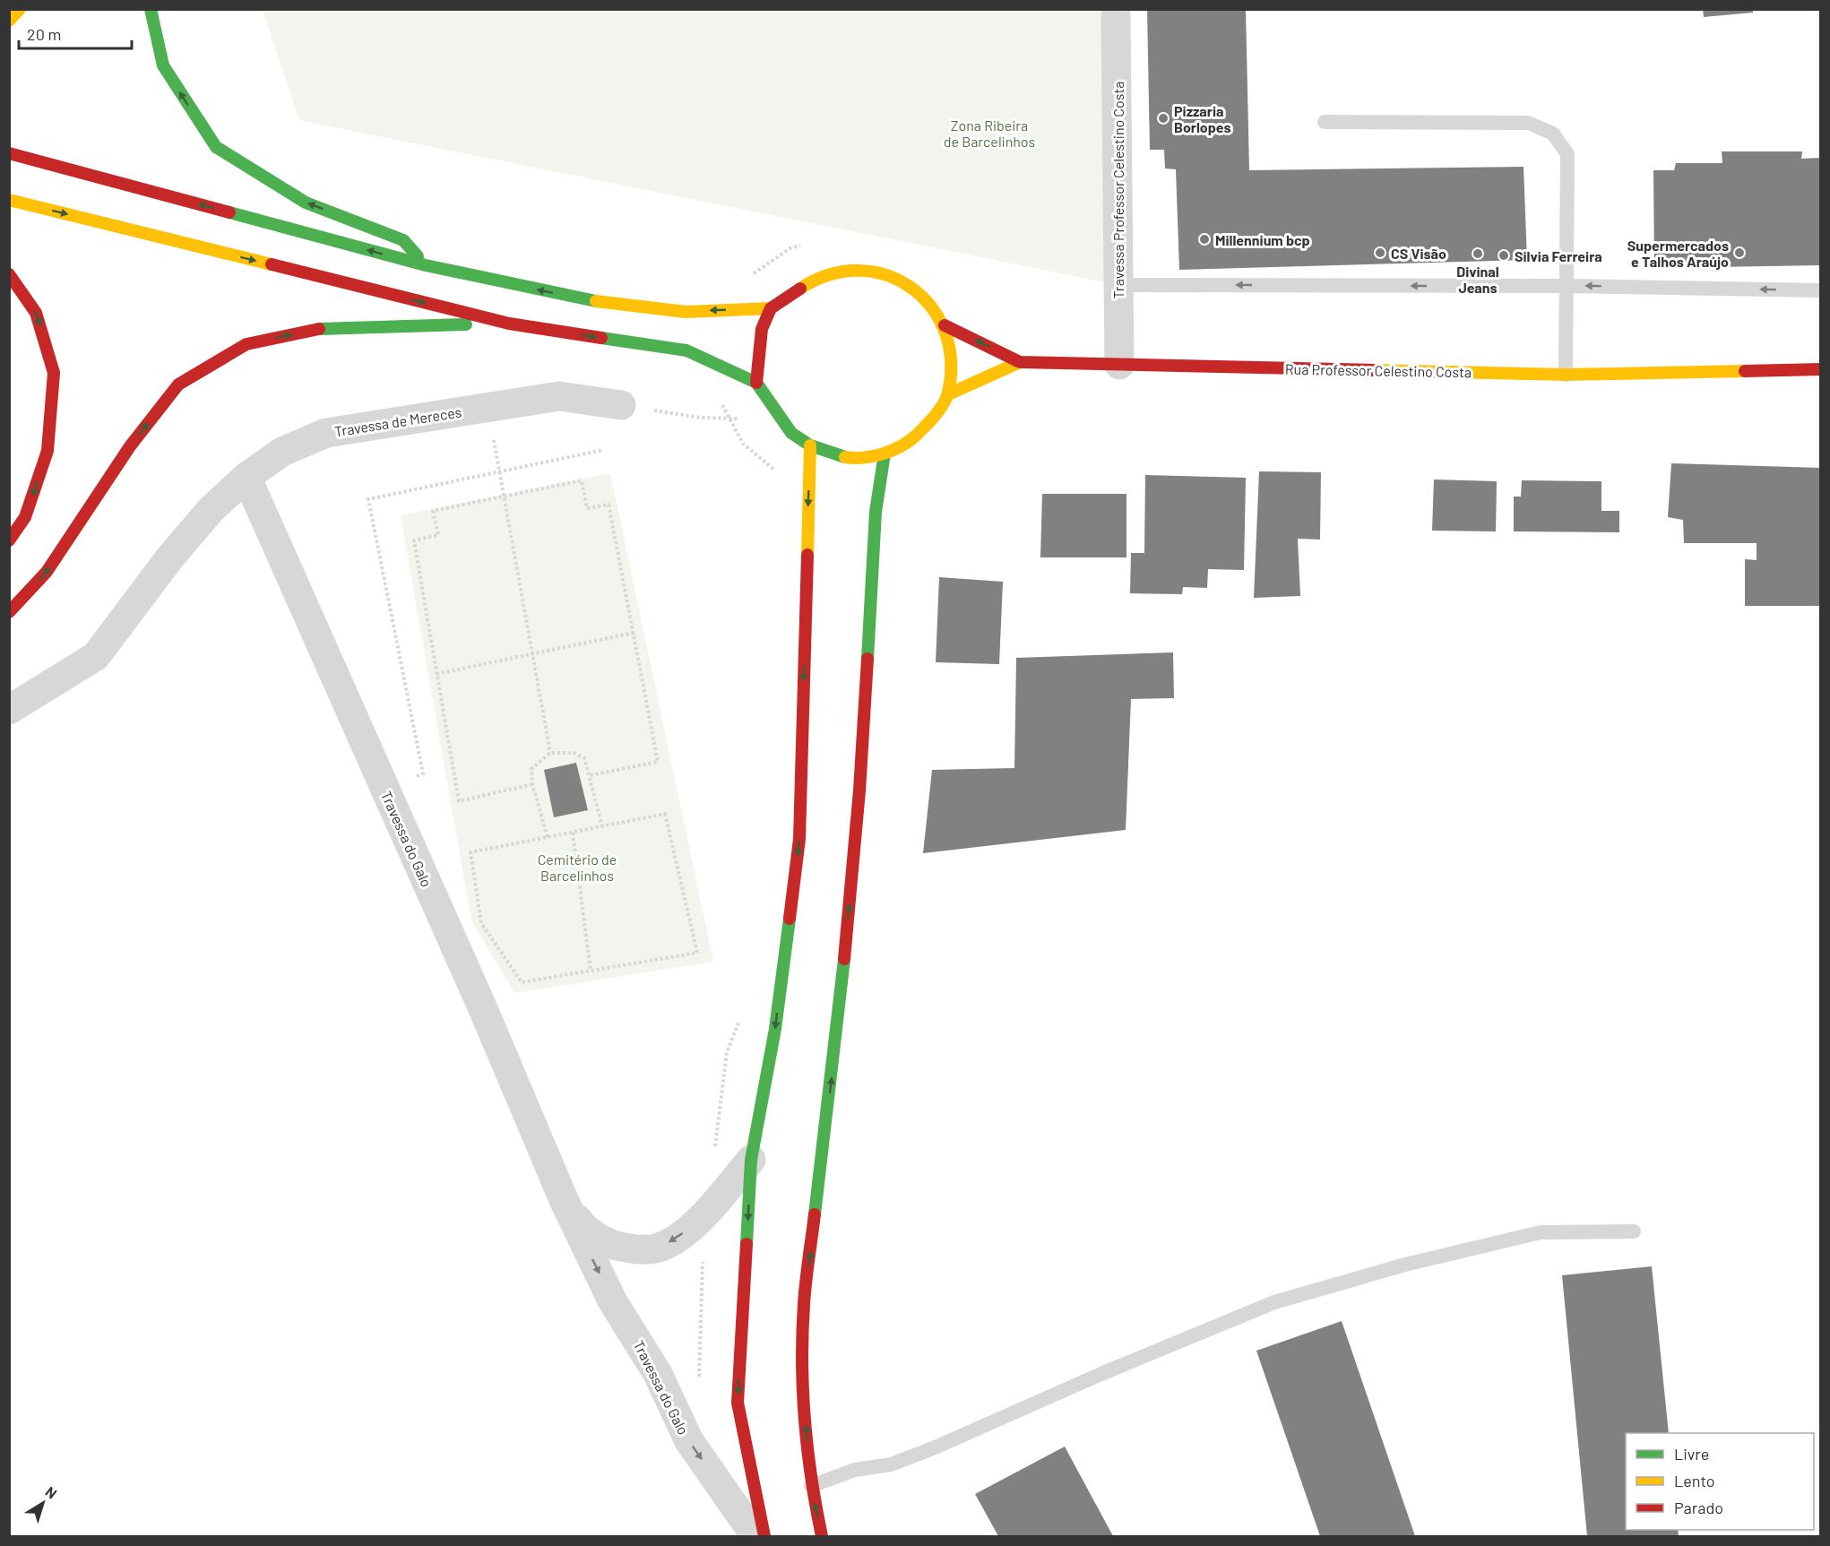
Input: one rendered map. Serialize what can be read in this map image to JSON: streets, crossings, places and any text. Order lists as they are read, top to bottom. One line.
{"streets":{"main road":["Rua Professor Celestino Costa"],"street":["Travessa Professor Celestino Costa","Travessa de Mereces","Travessa do Galo"]},"crossings":[["Travessa Professor Celestino Costa","Rua Professor Celestino Costa"],["Travessa de Mereces","Travessa do Galo"]],"parks":["Zona Ribeira de Barcelinhos","Cemitério de Barcelinhos"],"places":["Pizzaria Borlopes","Millennium bcp","CS Visão","Supermercados e Talhos Araújo","Divinal Jeans","Silvia Ferreira"],"legend":["Livre","Lento","Parado"],"scale_bar":"20 m","north":"top right"}
